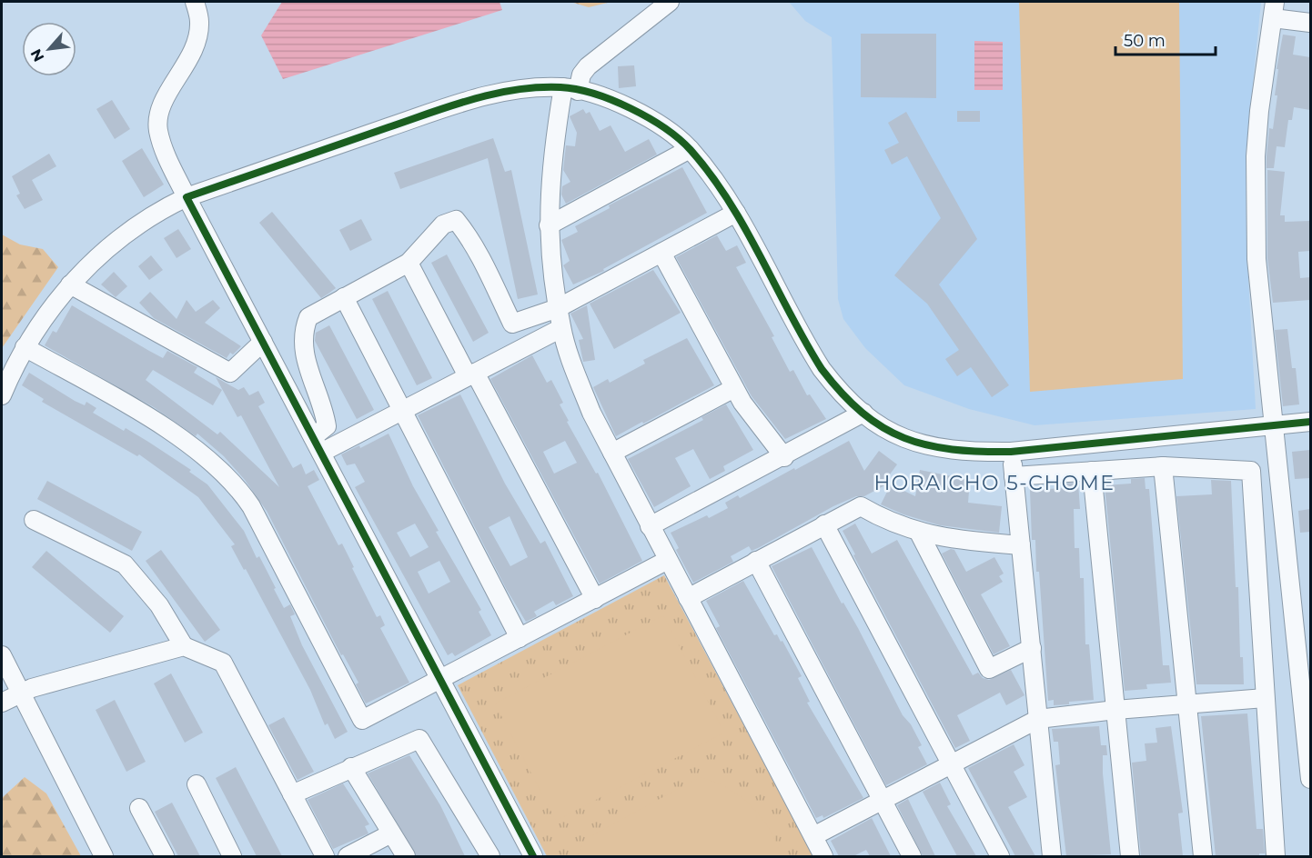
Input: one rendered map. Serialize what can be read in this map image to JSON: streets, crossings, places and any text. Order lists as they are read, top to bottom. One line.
{"districts":["HORAICHO 5-CHOME"],"scale_bar":"50 m","north":"bottom left"}
